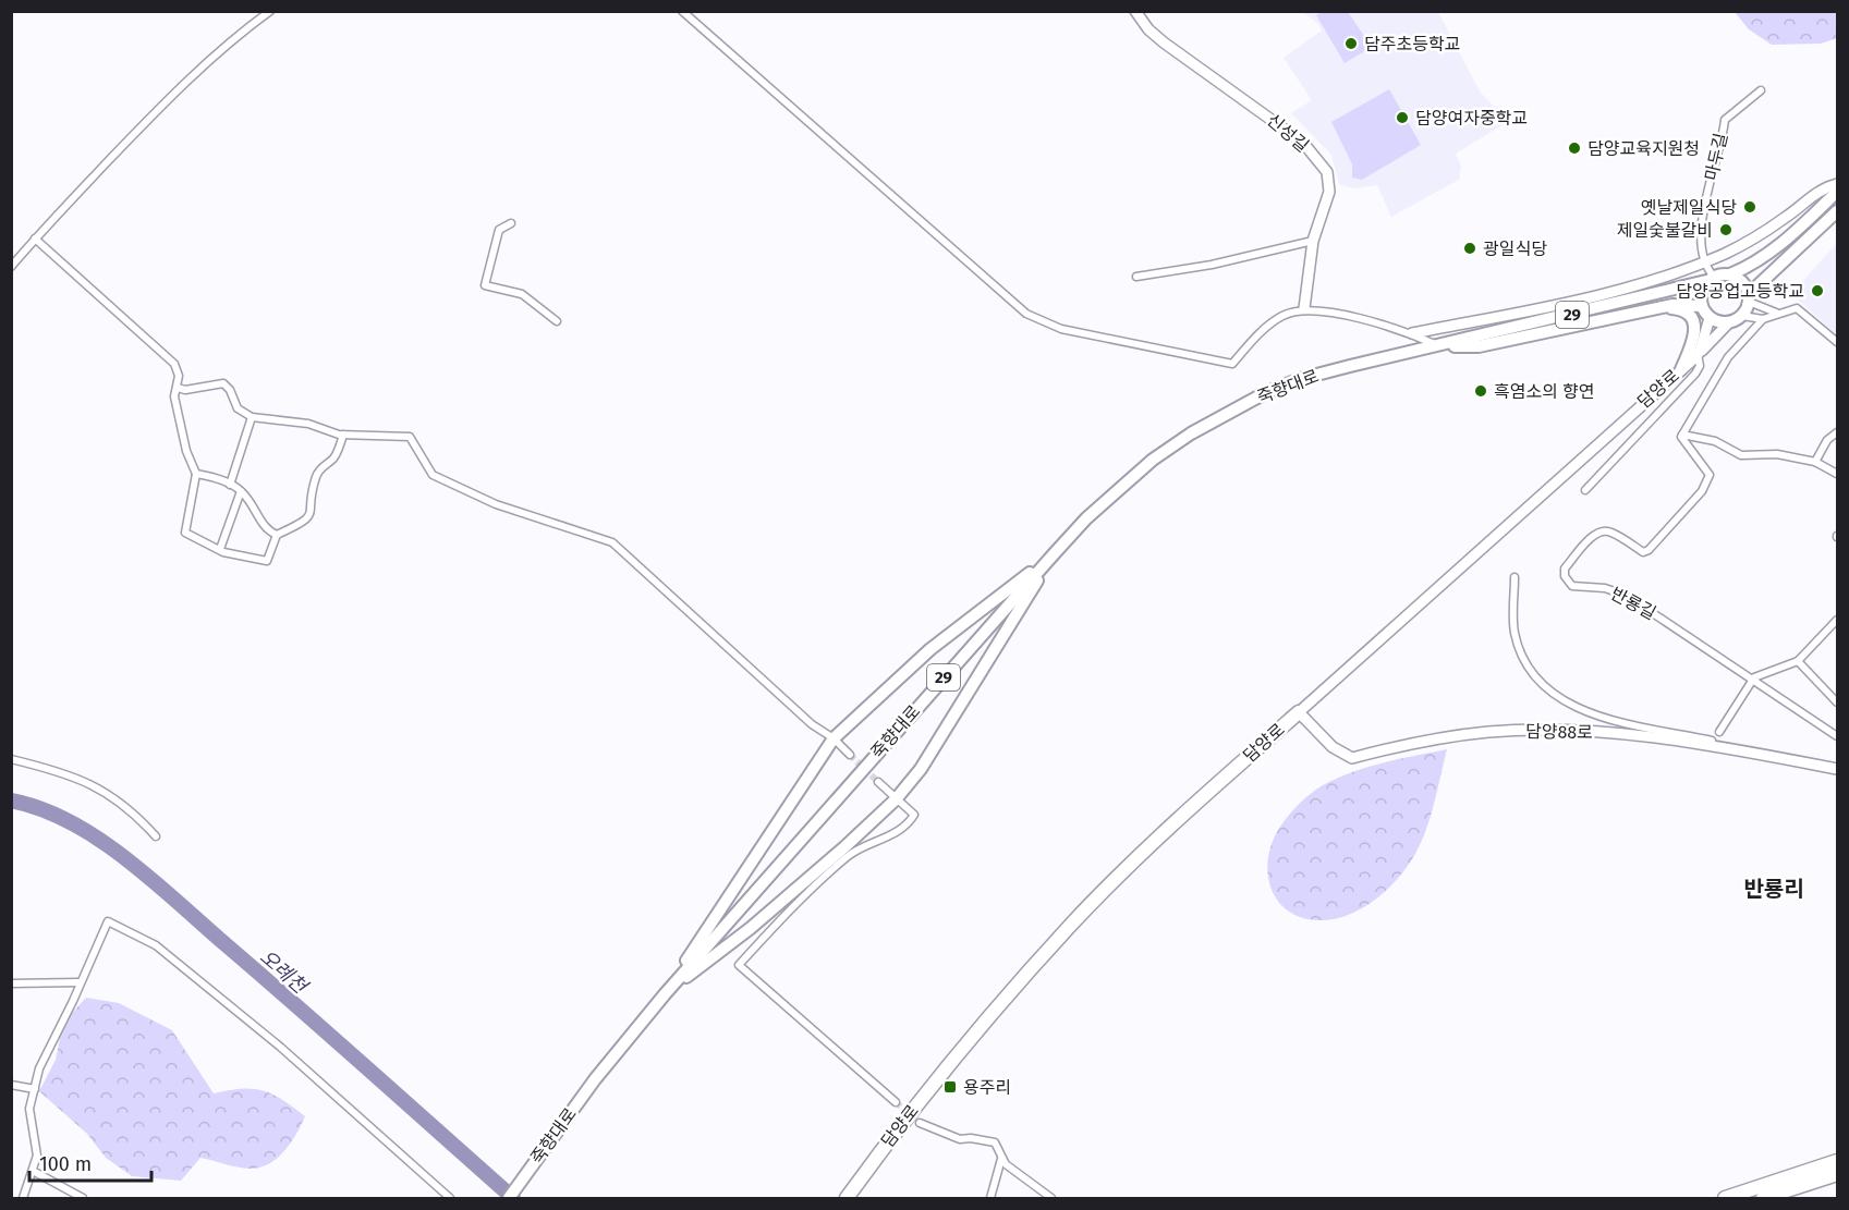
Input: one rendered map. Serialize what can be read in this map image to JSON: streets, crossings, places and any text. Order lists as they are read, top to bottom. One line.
{"streets":{"highway":["담양로"],"main road":["신성길","29","죽향대로","담양88로"],"street":["마두길","반룡길"]},"crossings":[["마두길","죽향대로"],["마두길","담양로"],["죽향대로","담양로"],["담양로","담양88로"]],"districts":["반룡리"],"water":["오례천"],"places":{"other":["담주초등학교","담양여자중학교","담양교육지원청","옛날제일식당","제일숯불갈비","광일식당","담양공업고등학교","흑염소의 향연"],"transit":["용주리"]},"scale_bar":"100 m"}
